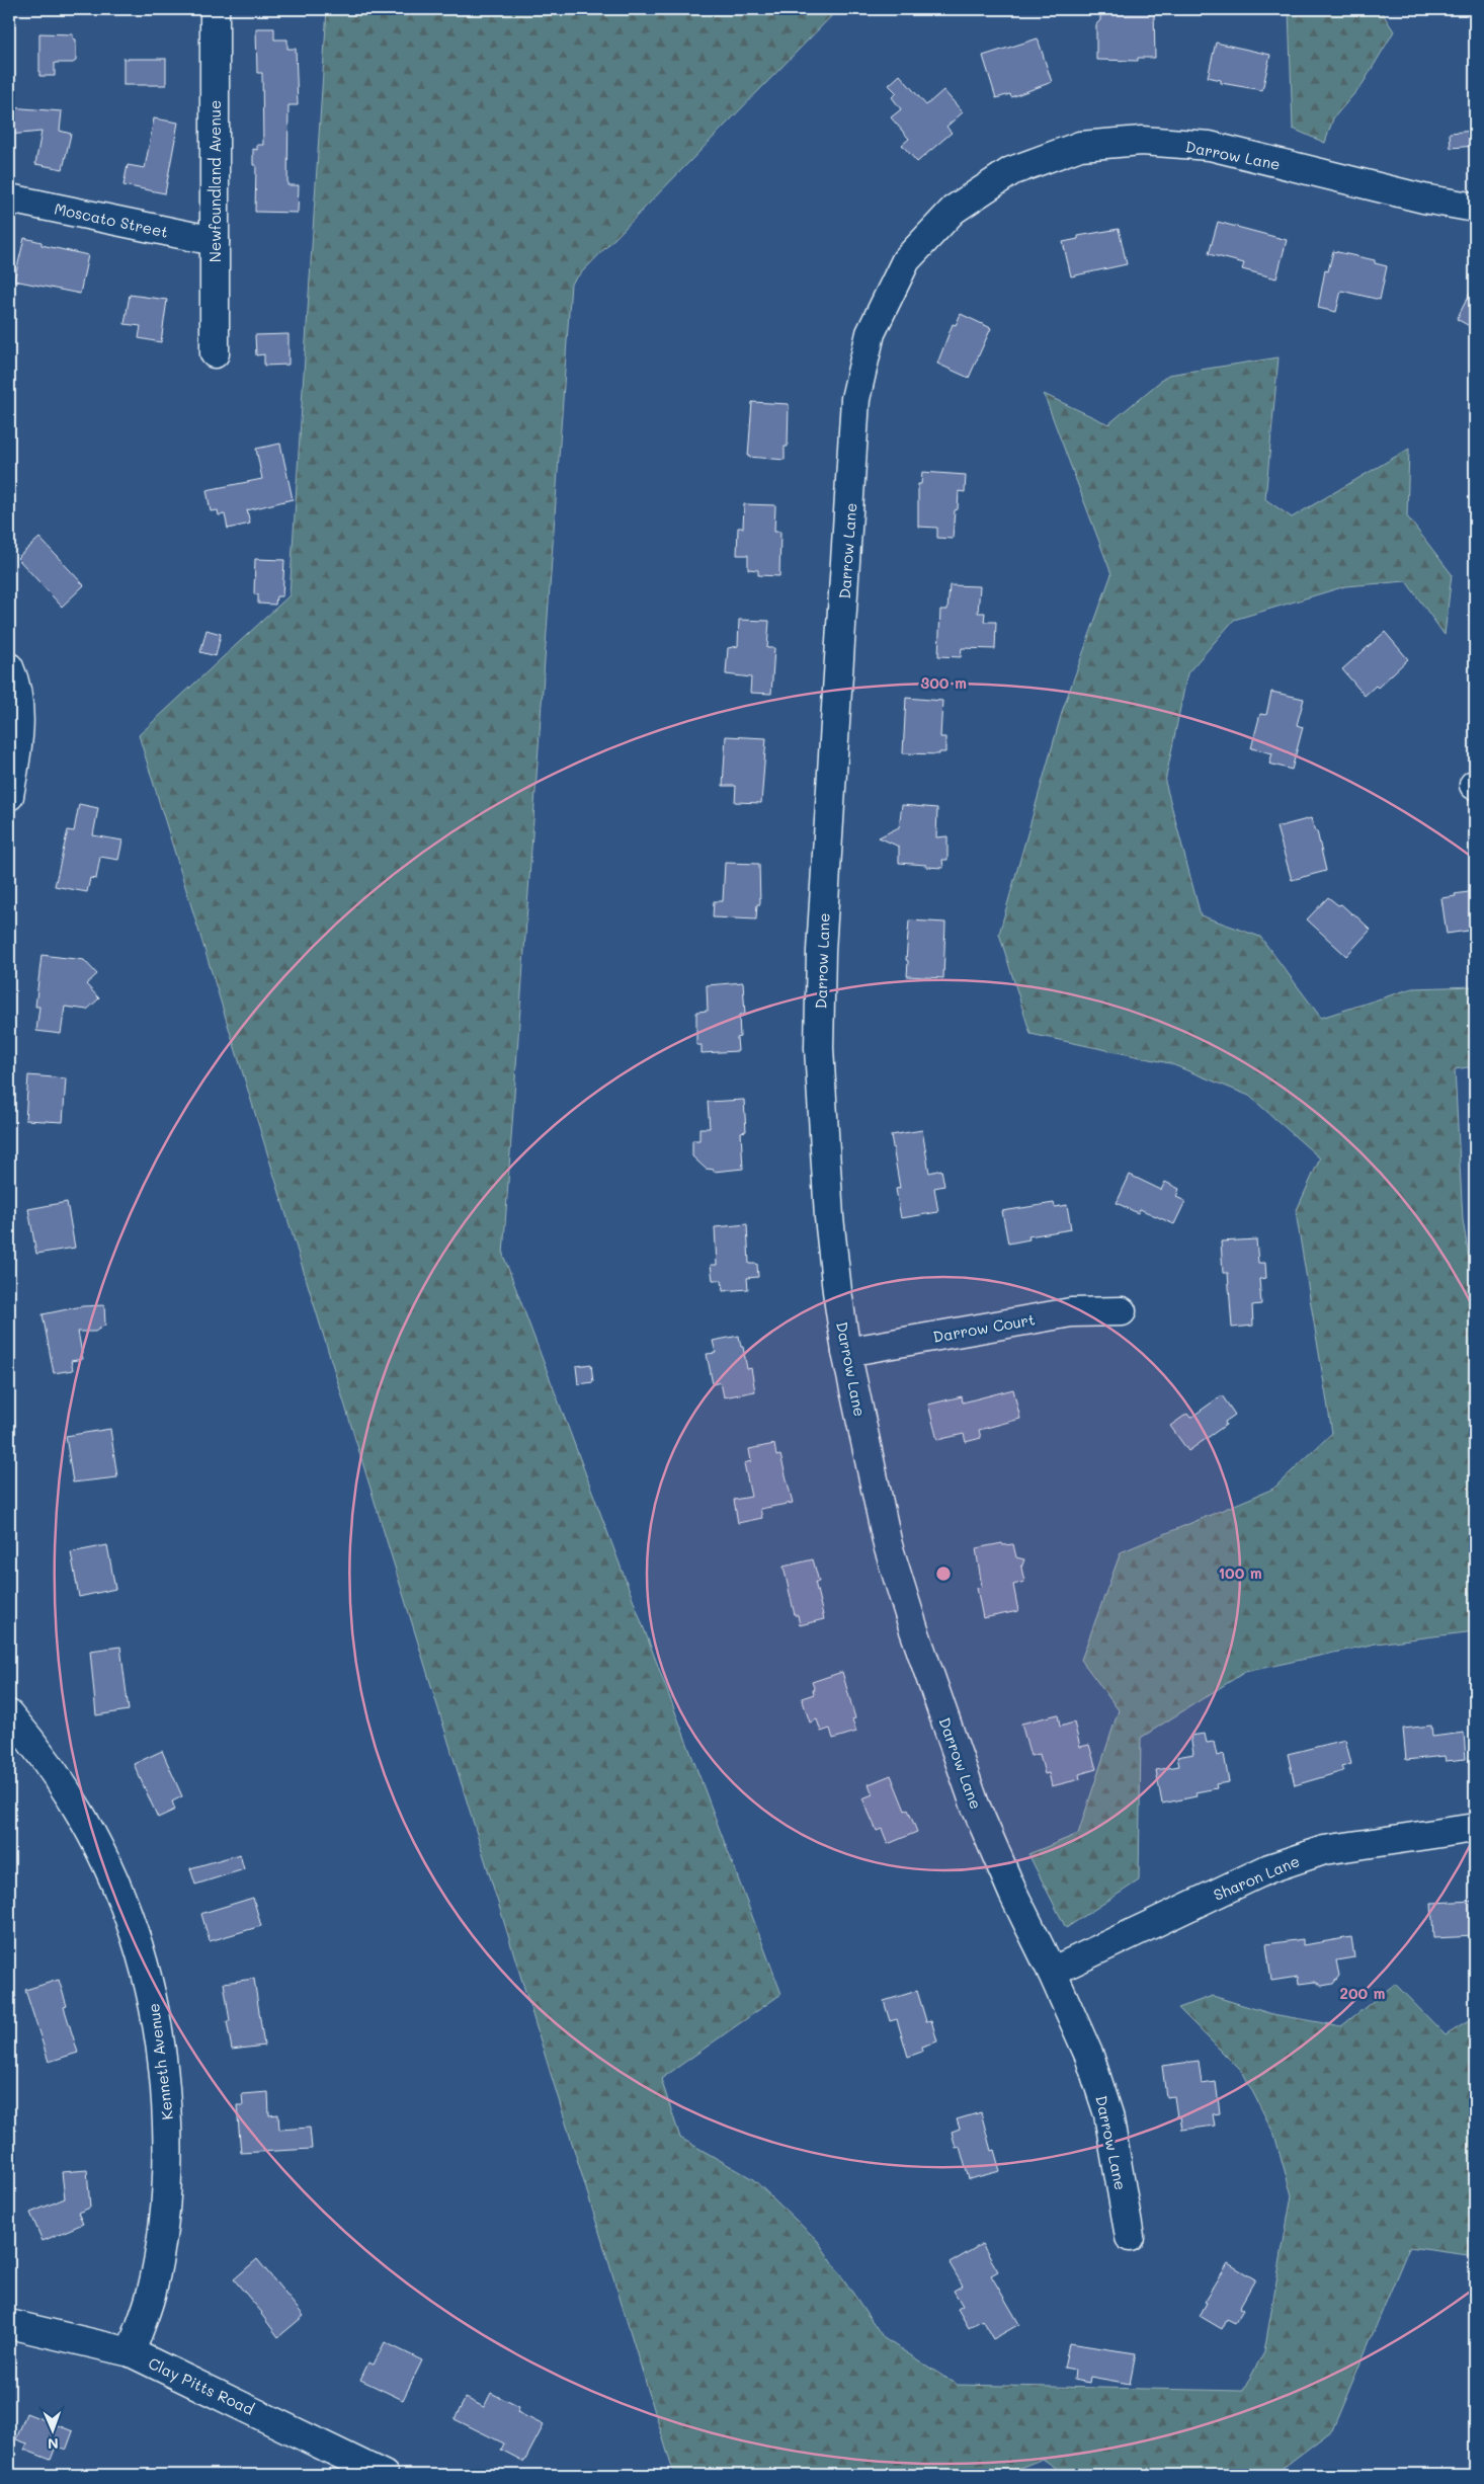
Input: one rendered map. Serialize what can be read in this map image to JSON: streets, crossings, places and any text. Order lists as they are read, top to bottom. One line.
{"streets":{"street":["Darrow Lane","Newfoundland Avenue","Moscato Street","Darrow Court","Sharon Lane","Kenneth Avenue","Clay Pitts Road"]},"crossings":[["Darrow Lane","Darrow Court"],["Darrow Lane","Sharon Lane"],["Newfoundland Avenue","Moscato Street"],["Kenneth Avenue","Clay Pitts Road"]],"north":"bottom","rings":["300 m","100 m","200 m"]}
